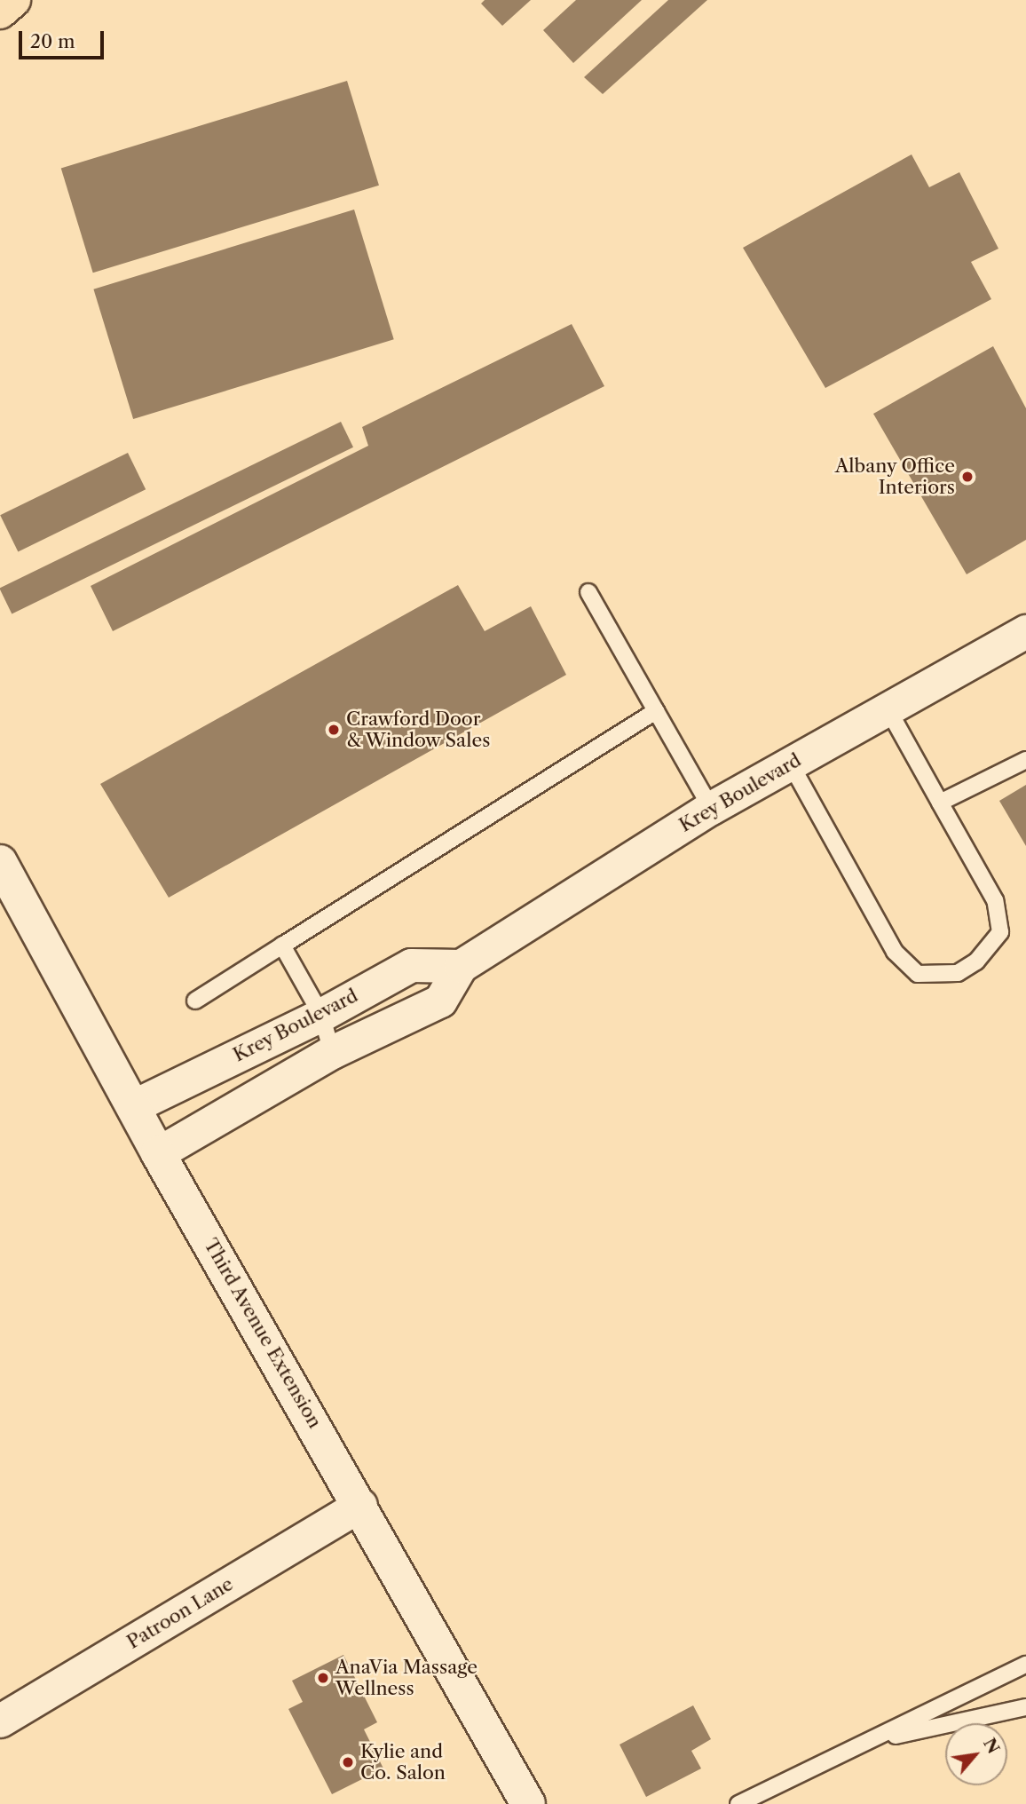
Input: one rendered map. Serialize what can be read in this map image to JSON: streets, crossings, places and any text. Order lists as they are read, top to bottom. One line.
{"streets":{"street":["Krey Boulevard","Third Avenue Extension","Patroon Lane"]},"crossings":[["Krey Boulevard","Third Avenue Extension"],["Third Avenue Extension","Patroon Lane"]],"places":["Albany Office Interiors","Crawford Door & Window Sales","AnaVia Massage Wellness","Kylie and Co. Salon"],"scale_bar":"20 m","north":"top right"}
